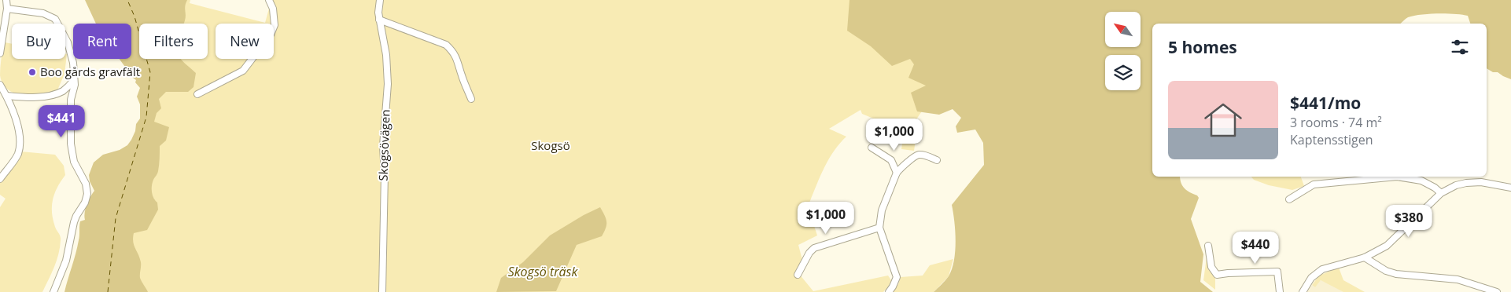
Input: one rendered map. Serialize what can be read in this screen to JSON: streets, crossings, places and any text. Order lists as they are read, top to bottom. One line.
{"streets":{"street":["Skogsövägen"]},"water":["Skogsö träsk"],"parks":["Skogsö"],"places":["Boo gårds gravfält"],"north":"top left","page":{"chip":["Buy","Rent","Filters","New"],"heading":"5 homes","list":[{"name":"$441/mo","note":"3 rooms · 74 m² · Kaptensstigen"}],"price":["$441","$1,000","$1,000","$380","$440"]}}
